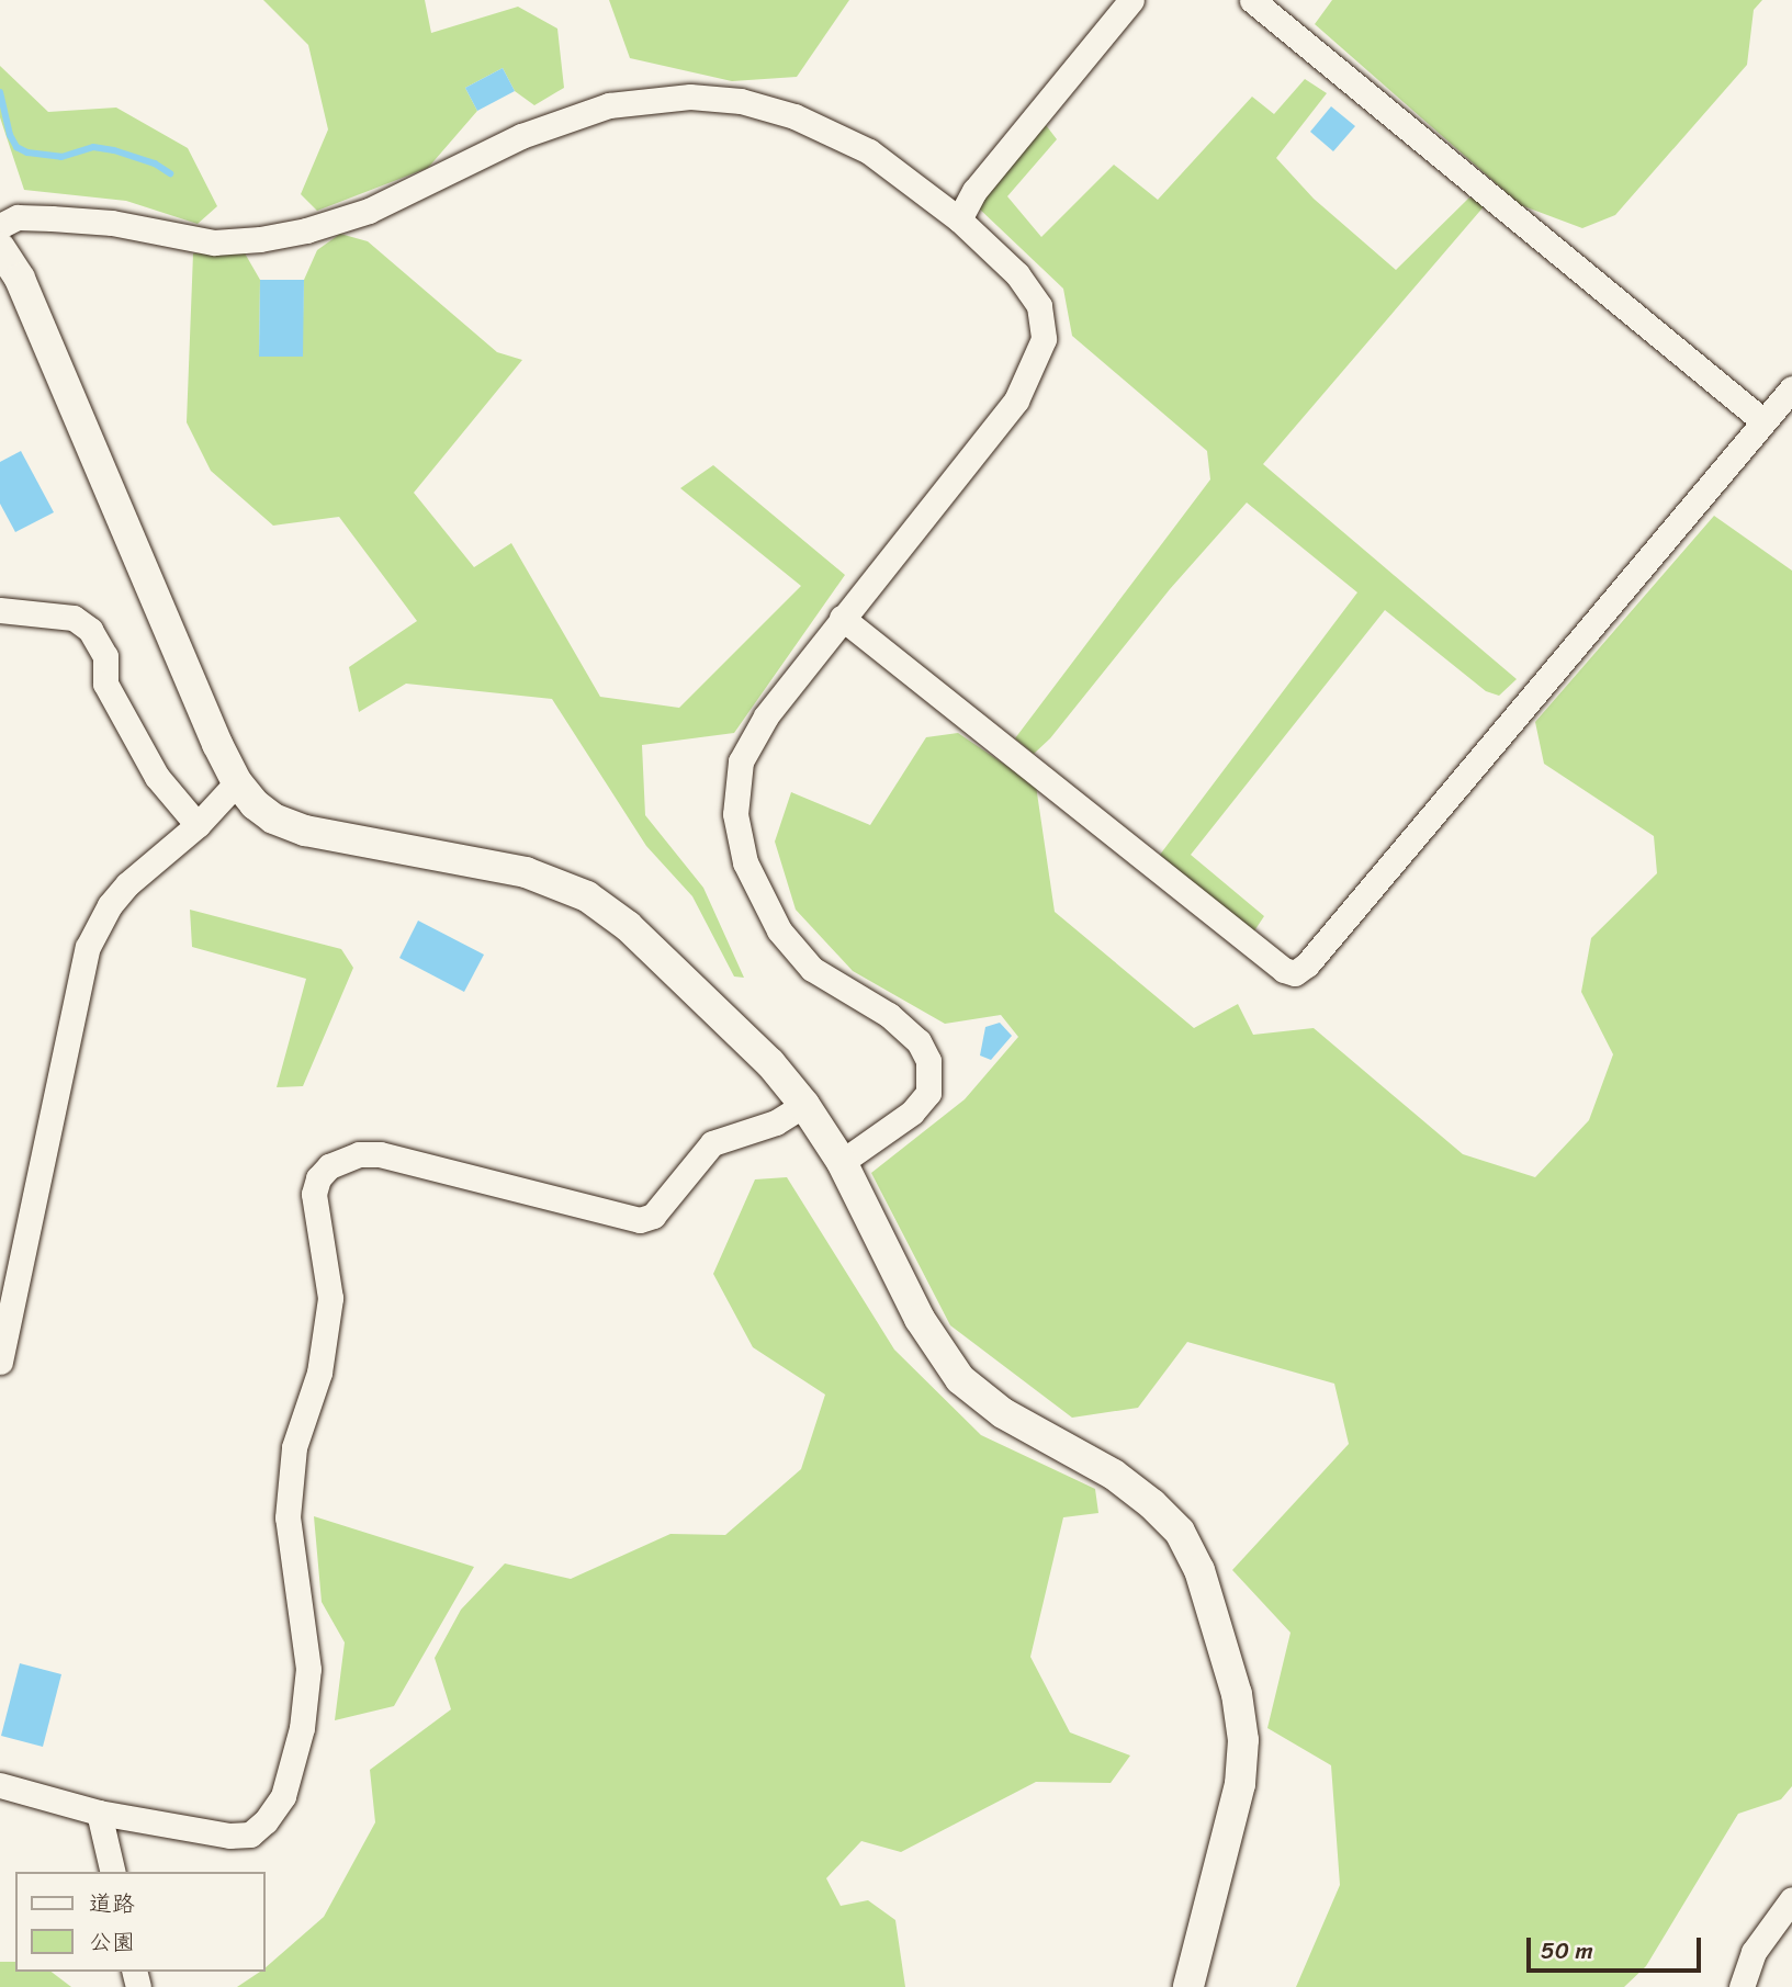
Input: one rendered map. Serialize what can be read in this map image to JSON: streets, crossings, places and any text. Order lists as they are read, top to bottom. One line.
{"legend":["道路","公園"],"scale_bar":"50 m"}
